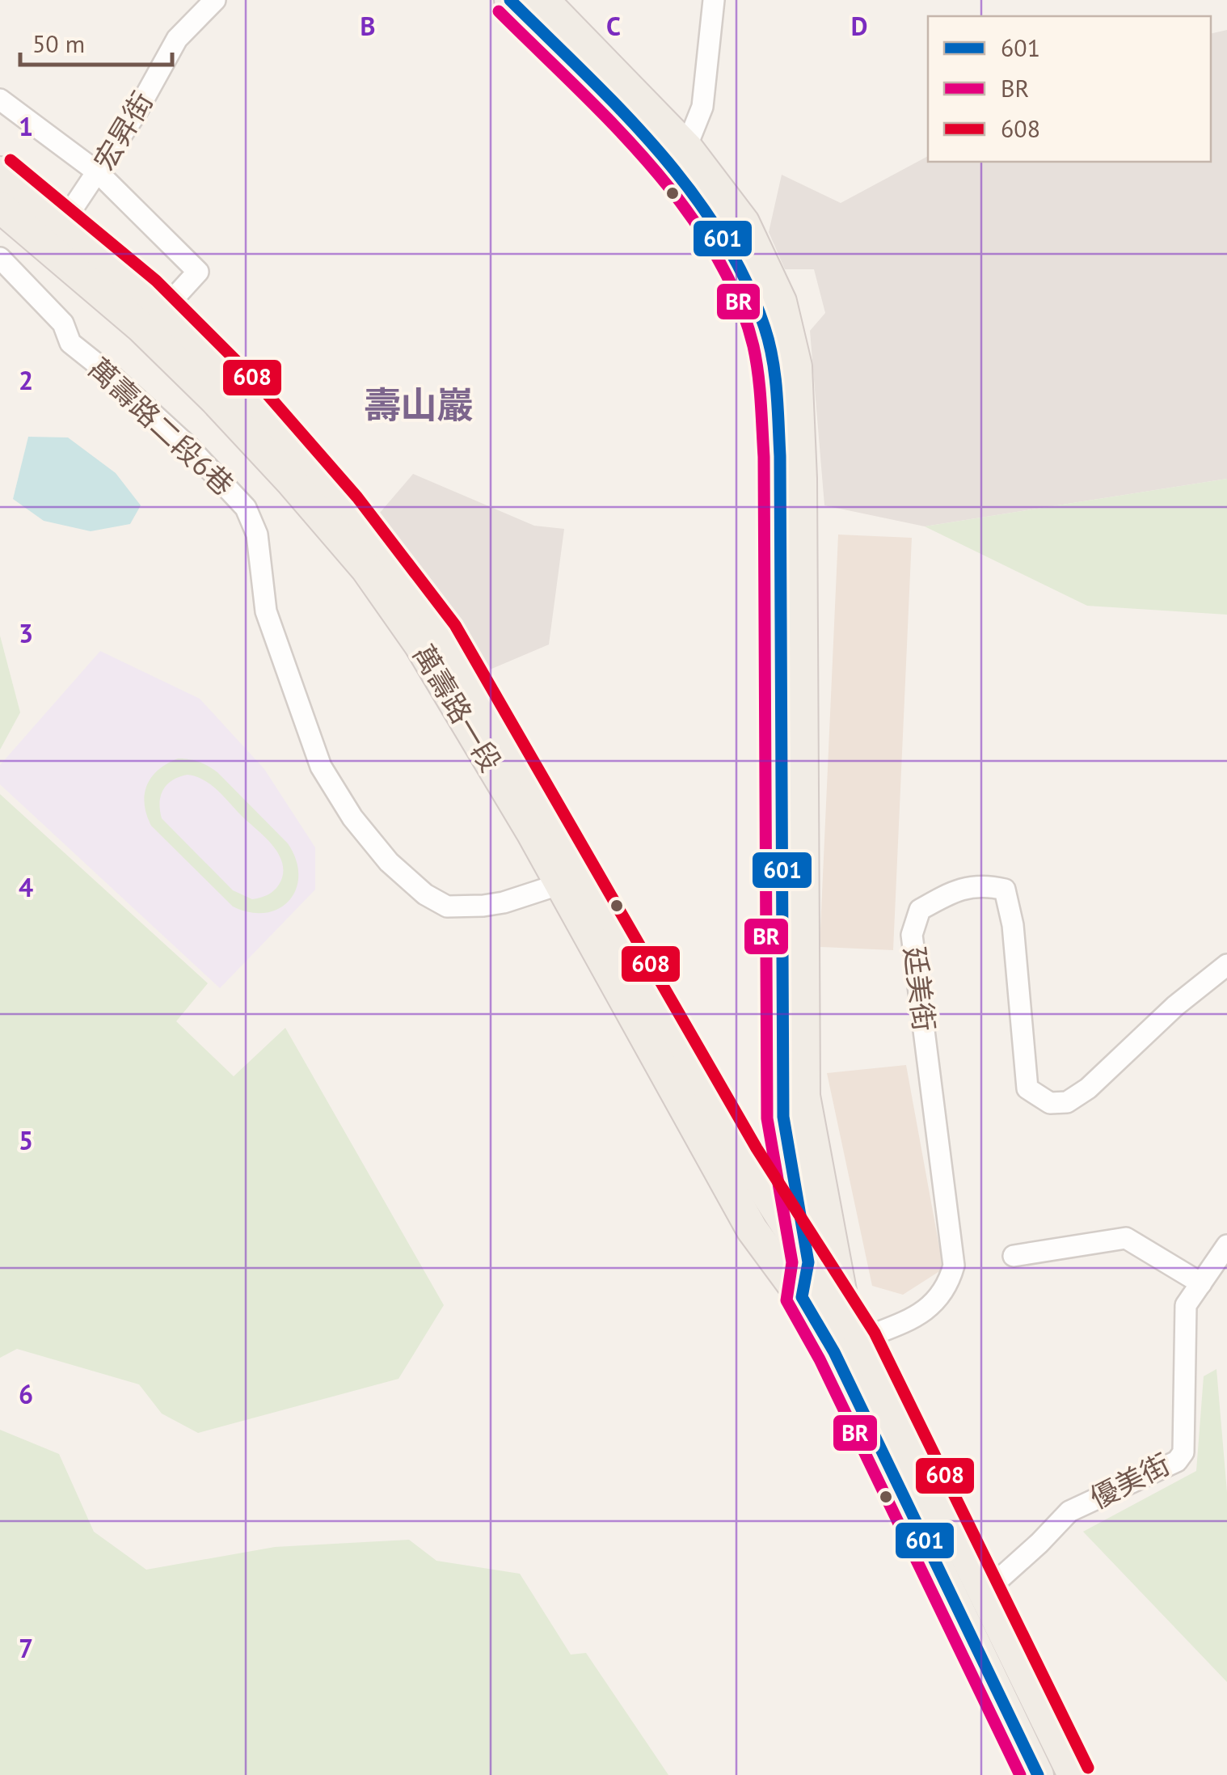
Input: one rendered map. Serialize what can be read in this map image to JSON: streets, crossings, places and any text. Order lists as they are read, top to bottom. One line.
{"streets":{"main road":["萬壽路一段"],"street":["宏昇街","萬壽路二段6巷","廷美街","優美街"]},"crossings":[["宏昇街","萬壽路一段"],["萬壽路二段6巷","萬壽路一段"],["萬壽路一段","廷美街"]],"districts":["壽山巖"],"lines":["transit line 601","transit line BR","transit line 608"],"legend":["601","BR","608"],"scale_bar":"50 m","grid":{"columns":["B","C","D"],"rows":["1","2","3","4","5","6","7"]}}
